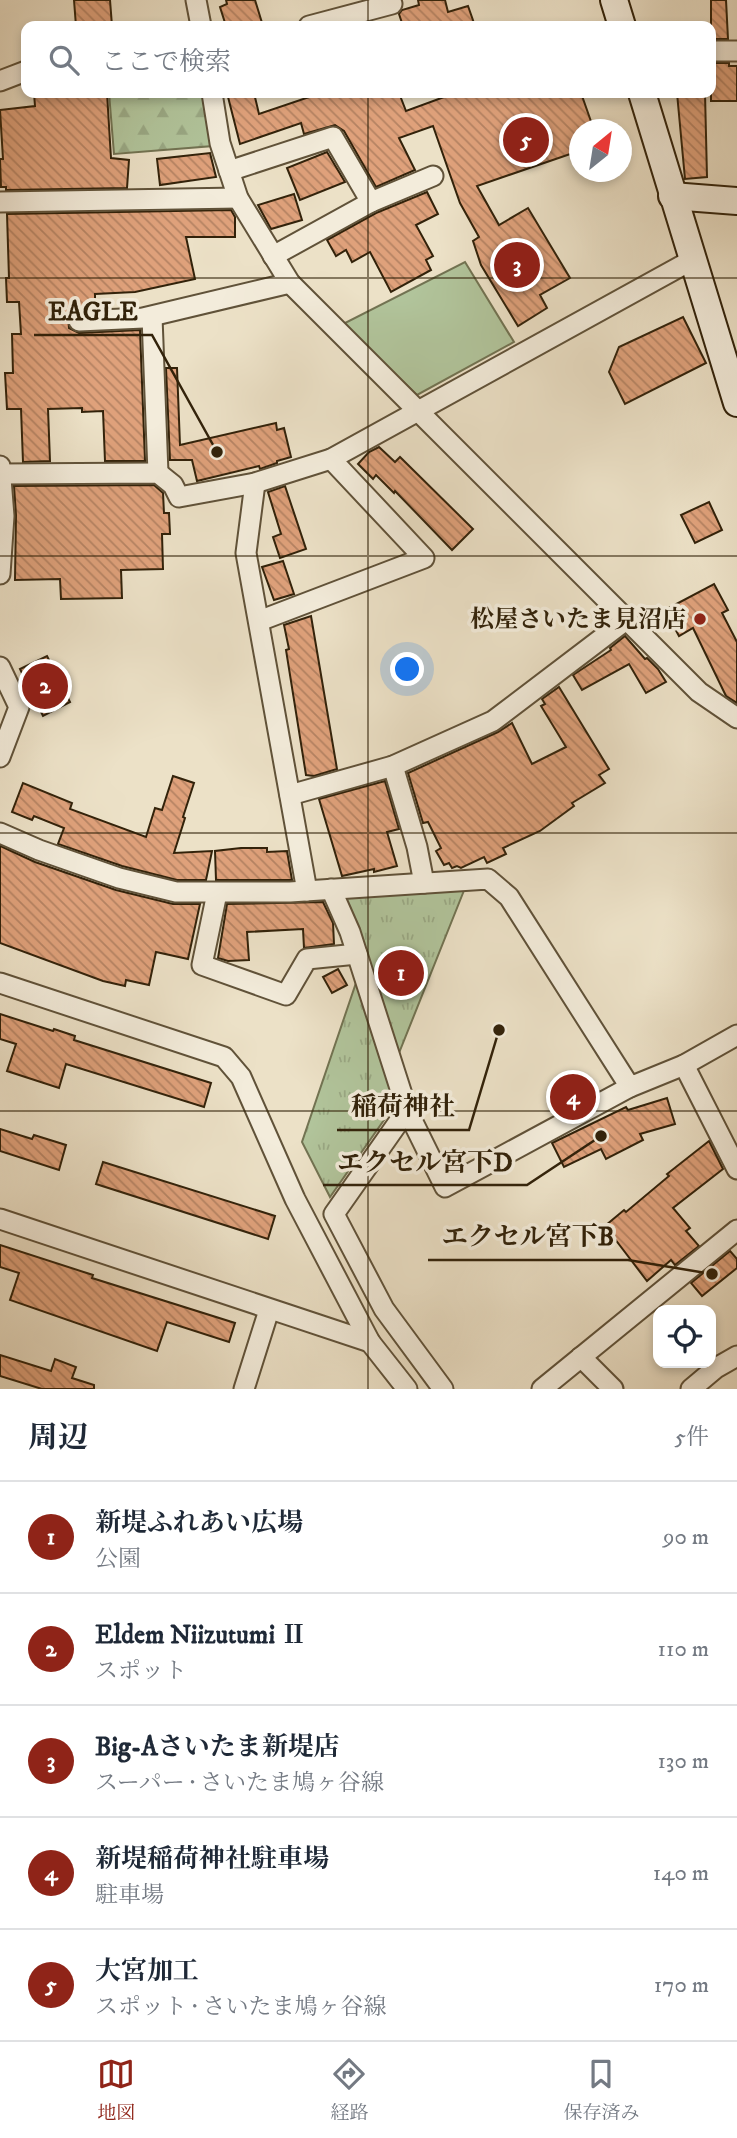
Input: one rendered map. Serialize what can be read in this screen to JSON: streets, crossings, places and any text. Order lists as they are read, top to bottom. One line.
{"places":["EAGLE","松屋さいたま見沼店","稲荷神社","エクセル宮下D","エクセル宮下B"],"north":"top right","page":{"search":"ここで検索","pins":["5","3","2","1","4"],"heading":["周辺","5件"],"list":[{"mark":"1","name":"新堤ふれあい広場","note":"公園","value":"90 m"},{"mark":"2","name":"Eldem Niizutumi Ⅱ","note":"スポット","value":"110 m"},{"mark":"3","name":"Big-Aさいたま新堤店","note":"スーパー · さいたま鳩ヶ谷線","value":"130 m"},{"mark":"4","name":"新堤稲荷神社駐車場","note":"駐車場","value":"140 m"},{"mark":"5","name":"大宮加工","note":"スポット · さいたま鳩ヶ谷線","value":"170 m"}],"nav":["地図","経路","保存済み"]}}
